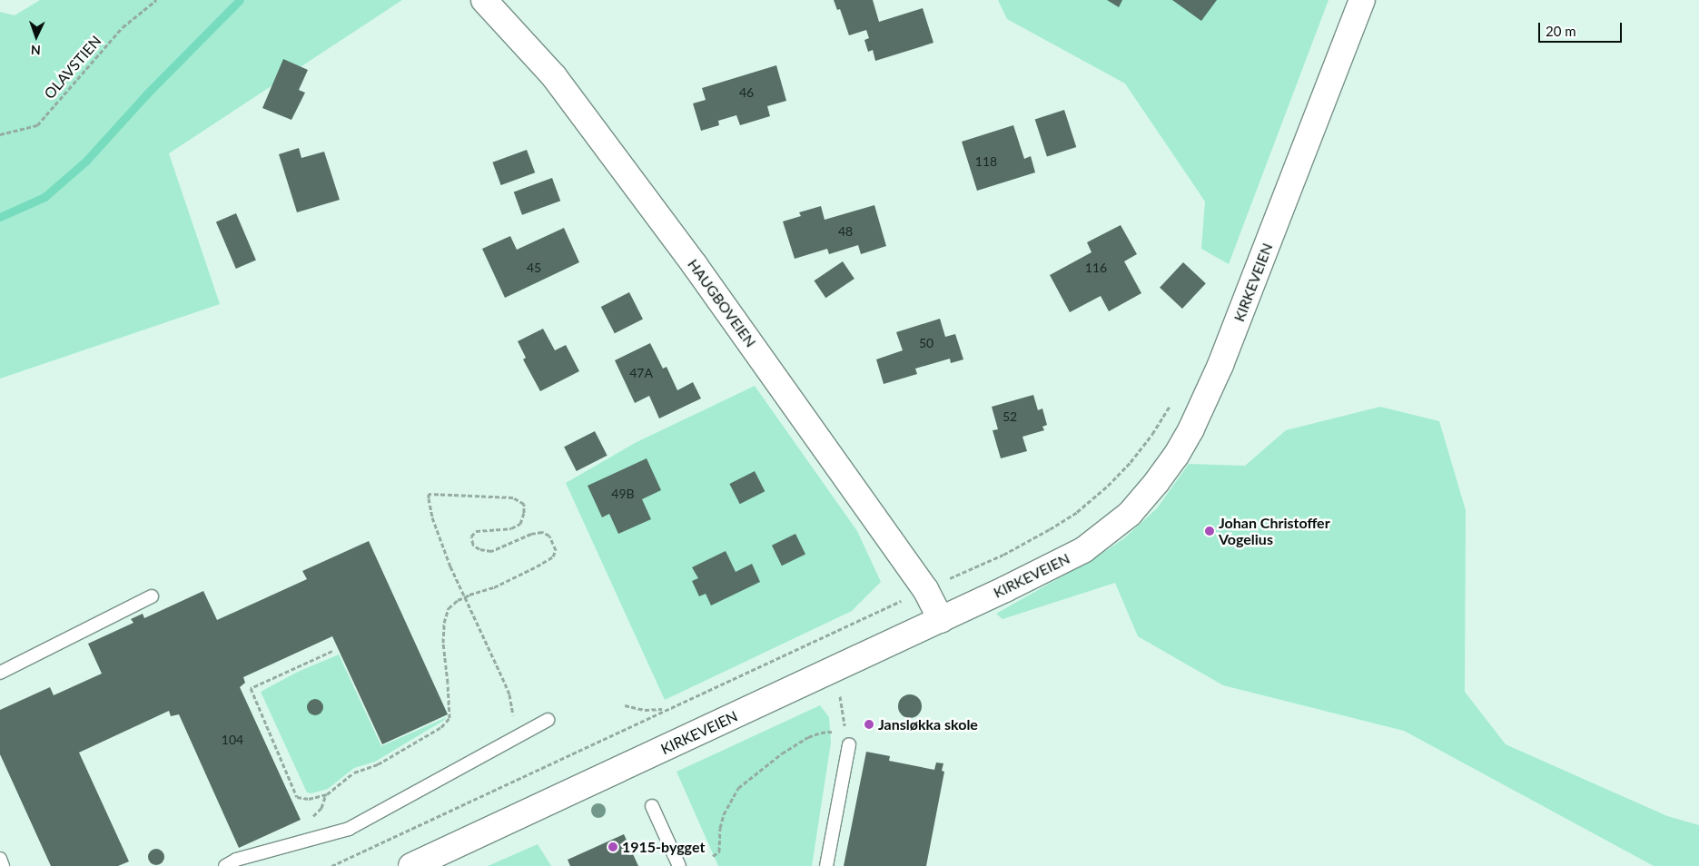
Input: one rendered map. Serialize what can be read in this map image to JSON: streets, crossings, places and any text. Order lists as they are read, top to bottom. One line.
{"streets":{"main road":["KIRKEVEIEN","HAUGBOVEIEN"],"path":["OLAVSTIEN"]},"crossings":[["KIRKEVEIEN","HAUGBOVEIEN"]],"places":["Johan Christoffer Vogelius","Jansløkka skole","1915-bygget"],"house_numbers":["46","118","48","45","116","50","47A","52","49B","104"],"scale_bar":"20 m","north":"bottom"}
